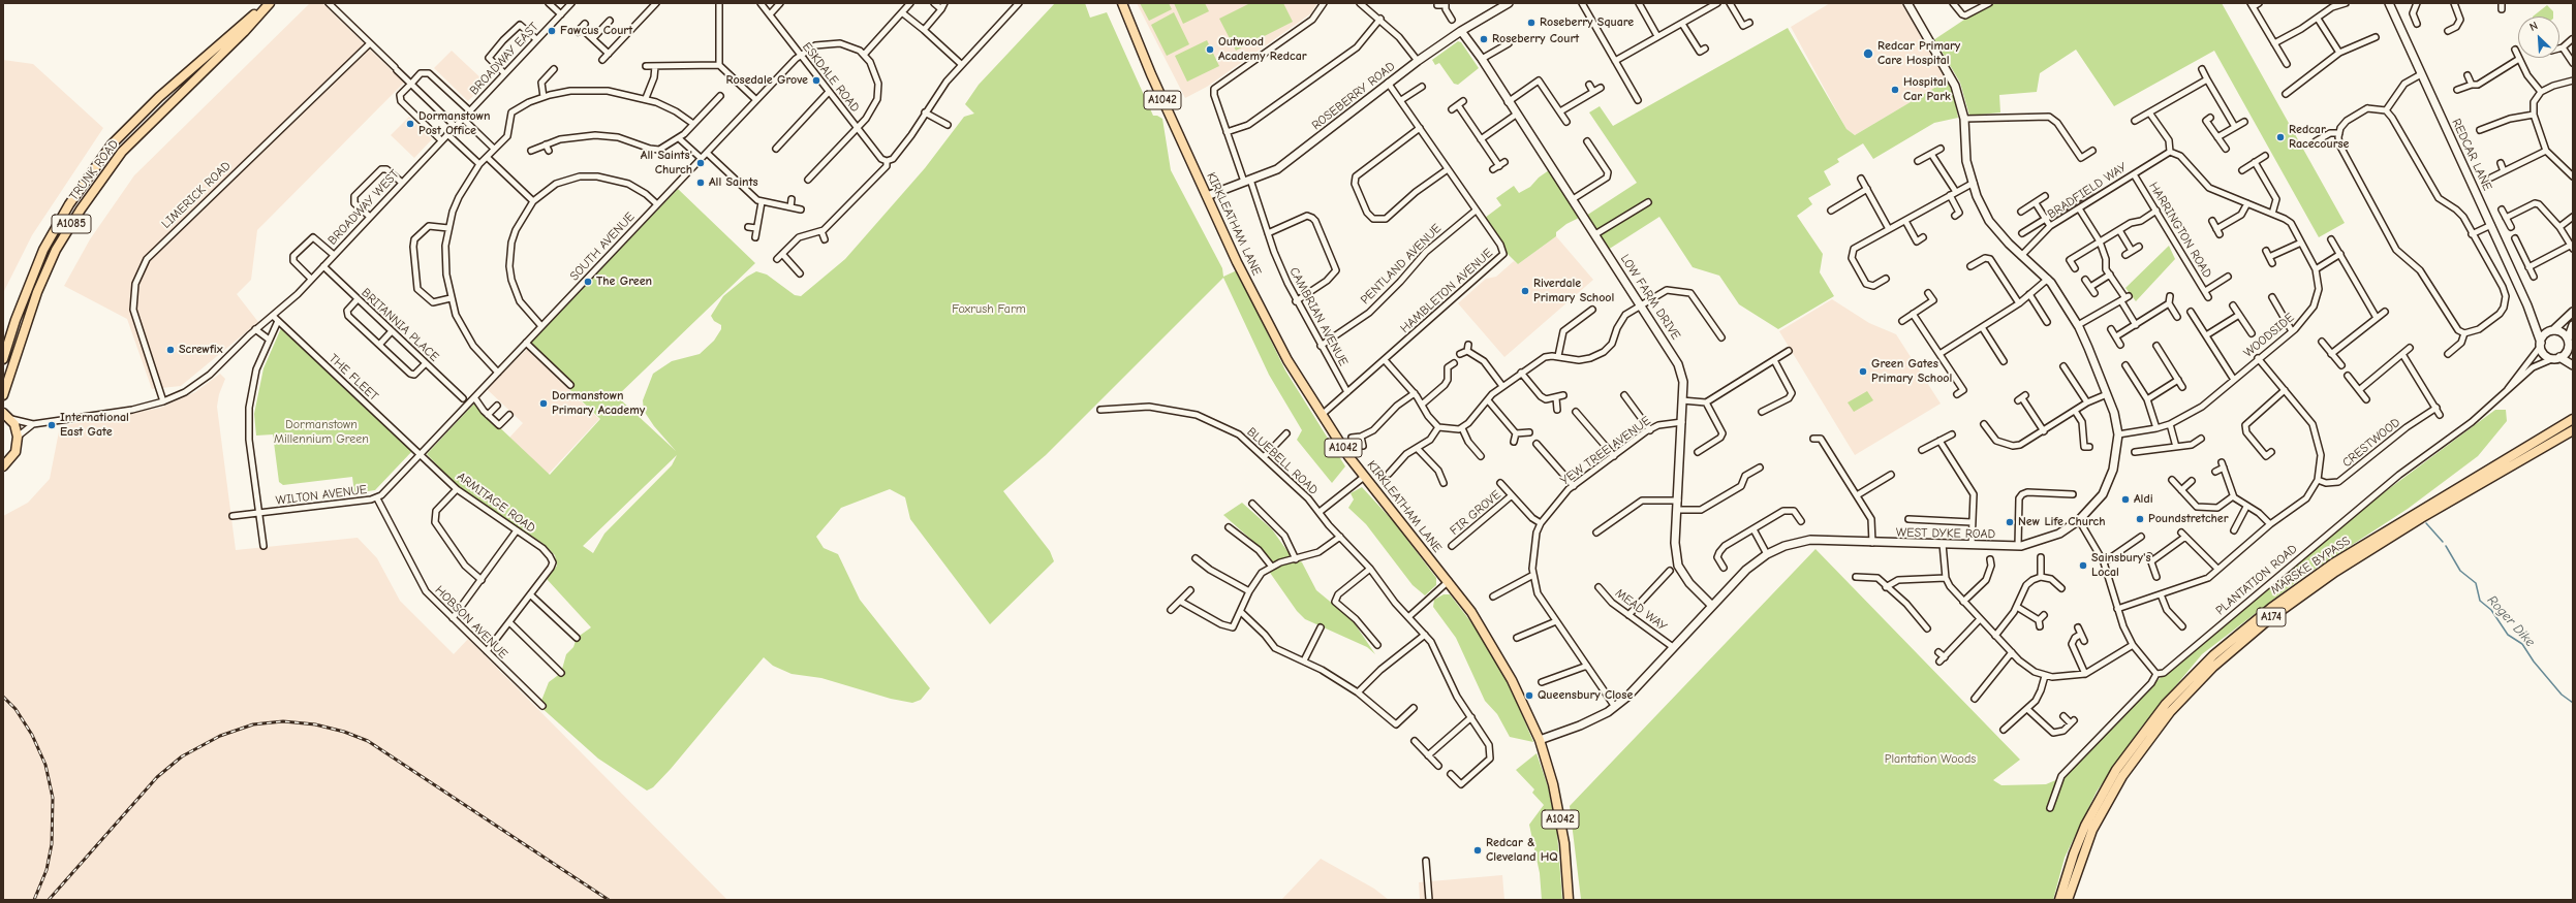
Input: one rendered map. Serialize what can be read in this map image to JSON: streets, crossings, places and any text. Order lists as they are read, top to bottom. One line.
{"streets":{"main road":["A1042","TRUNK ROAD","A1085","KIRKLEATHAM LANE","MARSKE BYPASS","A174"],"street":["BROADWAY EAST","ESKDALE ROAD","ROSEBERRY ROAD","REDCAR LANE","BRADFIELD WAY","LIMERICK ROAD","BROADWAY WEST","HARRINGTON ROAD","SOUTH AVENUE","PENTLAND AVENUE","HAMBLETON AVENUE","LOW FARM DRIVE","CAMBRIAN AVENUE","BRITANNIA PLACE","WOODSIDE","THE FLEET","CRESTWOOD","YEW TREE AVENUE","BLUEBELL ROAD","WILTON AVENUE","ARMITAGE ROAD","FIR GROVE","WEST DYKE ROAD","PLANTATION ROAD","MEAD WAY","HOBSON AVENUE"]},"crossings":[["BROADWAY EAST","BROADWAY WEST"],["ESKDALE ROAD","SOUTH AVENUE"],["ROSEBERRY ROAD","KIRKLEATHAM LANE"],["ROSEBERRY ROAD","HAMBLETON AVENUE"],["ROSEBERRY ROAD","LOW FARM DRIVE"],["ROSEBERRY ROAD","CAMBRIAN AVENUE"],["REDCAR LANE","PLANTATION ROAD"],["BRADFIELD WAY","HARRINGTON ROAD"],["BRADFIELD WAY","WOODSIDE"],["BRADFIELD WAY","WEST DYKE ROAD"],["LIMERICK ROAD","BROADWAY WEST"],["BROADWAY WEST","BRITANNIA PLACE"],["BROADWAY WEST","THE FLEET"],["KIRKLEATHAM LANE","HAMBLETON AVENUE"],["KIRKLEATHAM LANE","WEST DYKE ROAD"],["SOUTH AVENUE","THE FLEET"],["SOUTH AVENUE","WILTON AVENUE"],["SOUTH AVENUE","ARMITAGE ROAD"],["PENTLAND AVENUE","HAMBLETON AVENUE"],["PENTLAND AVENUE","CAMBRIAN AVENUE"],["HAMBLETON AVENUE","CAMBRIAN AVENUE"],["LOW FARM DRIVE","YEW TREE AVENUE"],["LOW FARM DRIVE","WEST DYKE ROAD"],["WOODSIDE","WEST DYKE ROAD"],["THE FLEET","WILTON AVENUE"],["THE FLEET","ARMITAGE ROAD"],["YEW TREE AVENUE","WEST DYKE ROAD"],["WILTON AVENUE","ARMITAGE ROAD"],["WILTON AVENUE","HOBSON AVENUE"],["WEST DYKE ROAD","MEAD WAY"]],"water":["Roger Dike"],"parks":["Foxrush Farm","Dormanstown Millennium Green","Plantation Woods"],"places":["Roseberry Square","Fawcus Court","Roseberry Court","Outwood Academy Redcar","Redcar Primary Care Hospital","Rosedale Grove","Hospital Car Park","Dormanstown Post Office","Redcar Racecourse","All Saints' Church","All Saints","The Green","Riverdale Primary School","Screwfix","Green Gates Primary School","Dormanstown Primary Academy","International East Gate","Aldi","Poundstretcher","New Life Church","Sainsbury's Local","Queensbury Close","Redcar & Cleveland HQ"],"north":"top left"}
